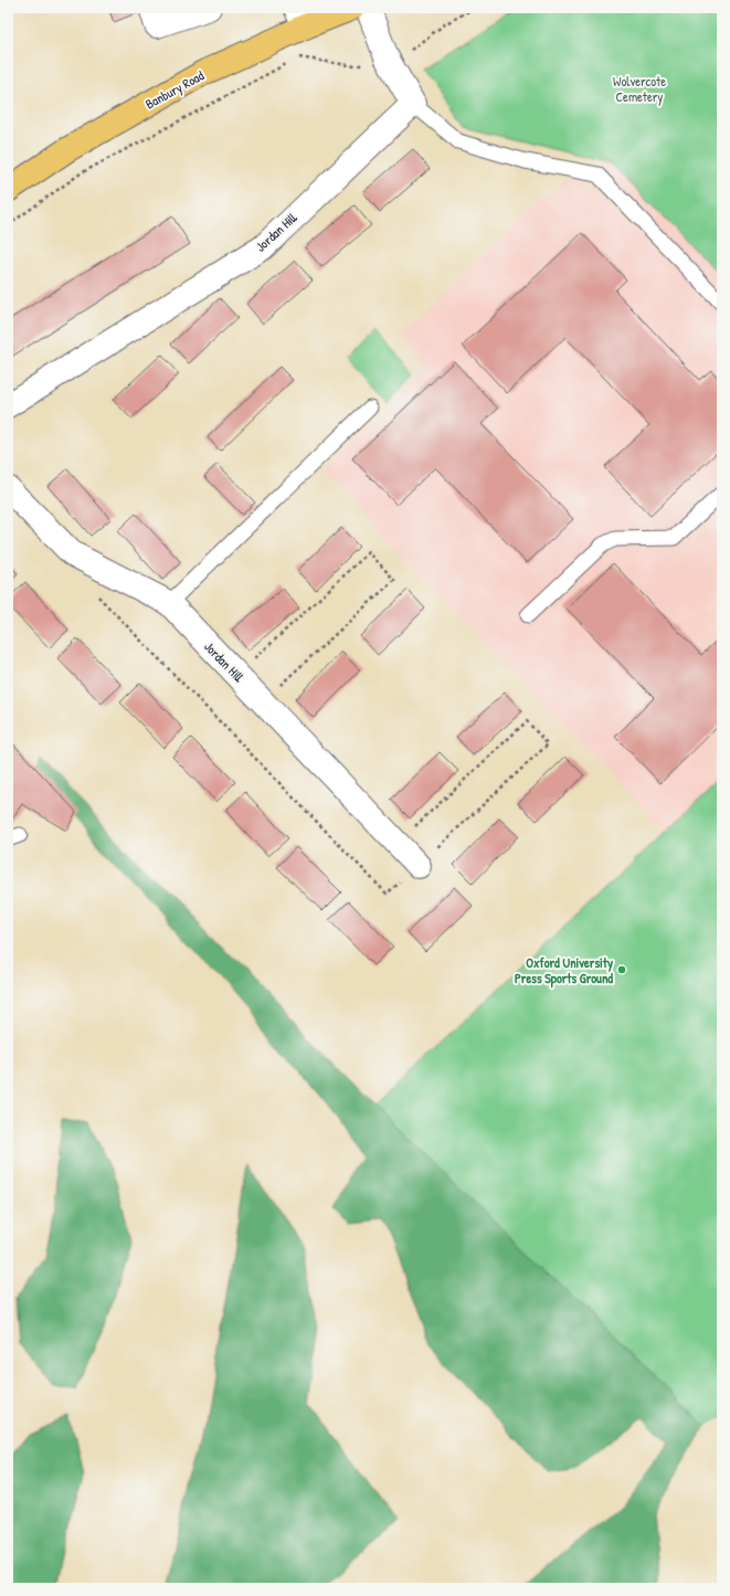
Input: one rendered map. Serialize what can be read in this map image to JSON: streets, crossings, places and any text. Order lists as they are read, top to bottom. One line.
{"streets":{"main road":["Banbury Road"],"street":["Jordan Hill"]},"parks":["Wolvercote Cemetery"],"places":["Oxford University Press Sports Ground"]}
